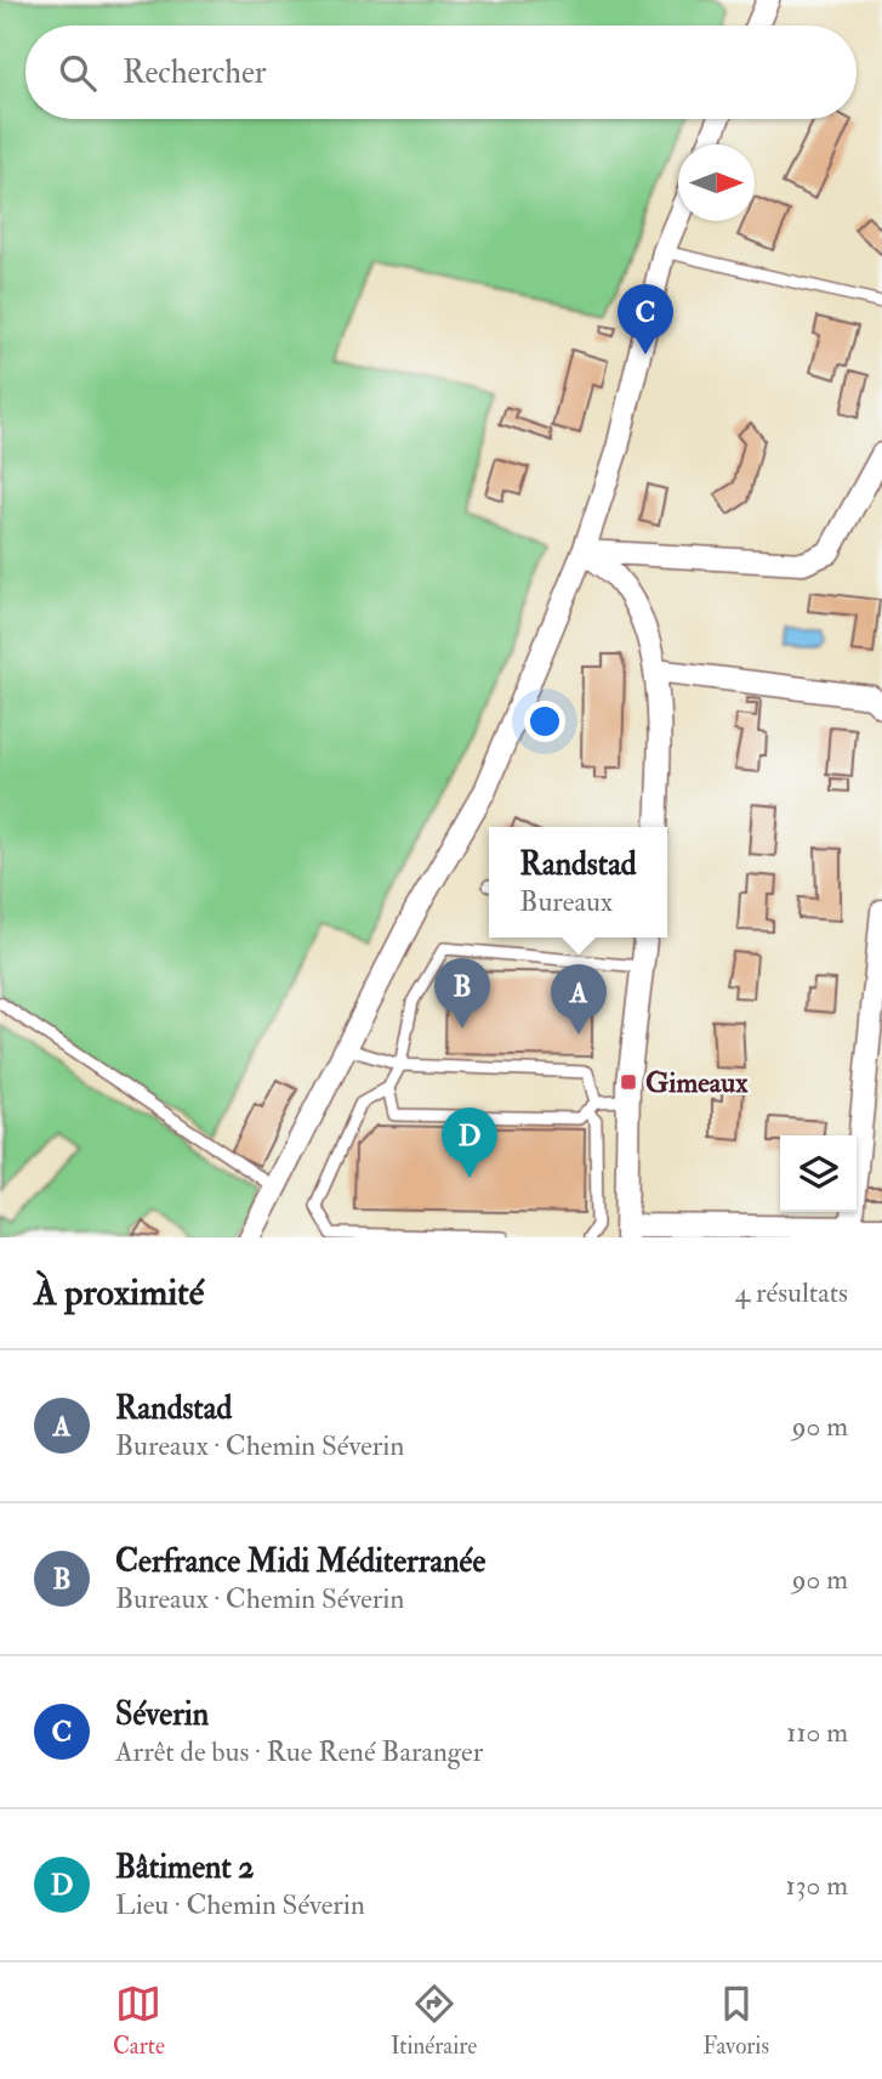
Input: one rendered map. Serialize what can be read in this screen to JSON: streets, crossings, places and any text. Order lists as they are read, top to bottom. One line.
{"places":{"transit":["Gimeaux"]},"north":"right","page":{"search":"Rechercher","pins":["C","B","A","D"],"popup":["Randstad","Bureaux"],"heading":["À proximité","4 résultats"],"list":[{"mark":"A","name":"Randstad","note":"Bureaux · Chemin Séverin","value":"90 m"},{"mark":"B","name":"Cerfrance Midi Méditerranée","note":"Bureaux · Chemin Séverin","value":"90 m"},{"mark":"C","name":"Séverin","note":"Arrêt de bus · Rue René Baranger","value":"110 m"},{"mark":"D","name":"Bâtiment 2","note":"Lieu · Chemin Séverin","value":"130 m"}],"nav":["Carte","Itinéraire","Favoris"]}}
